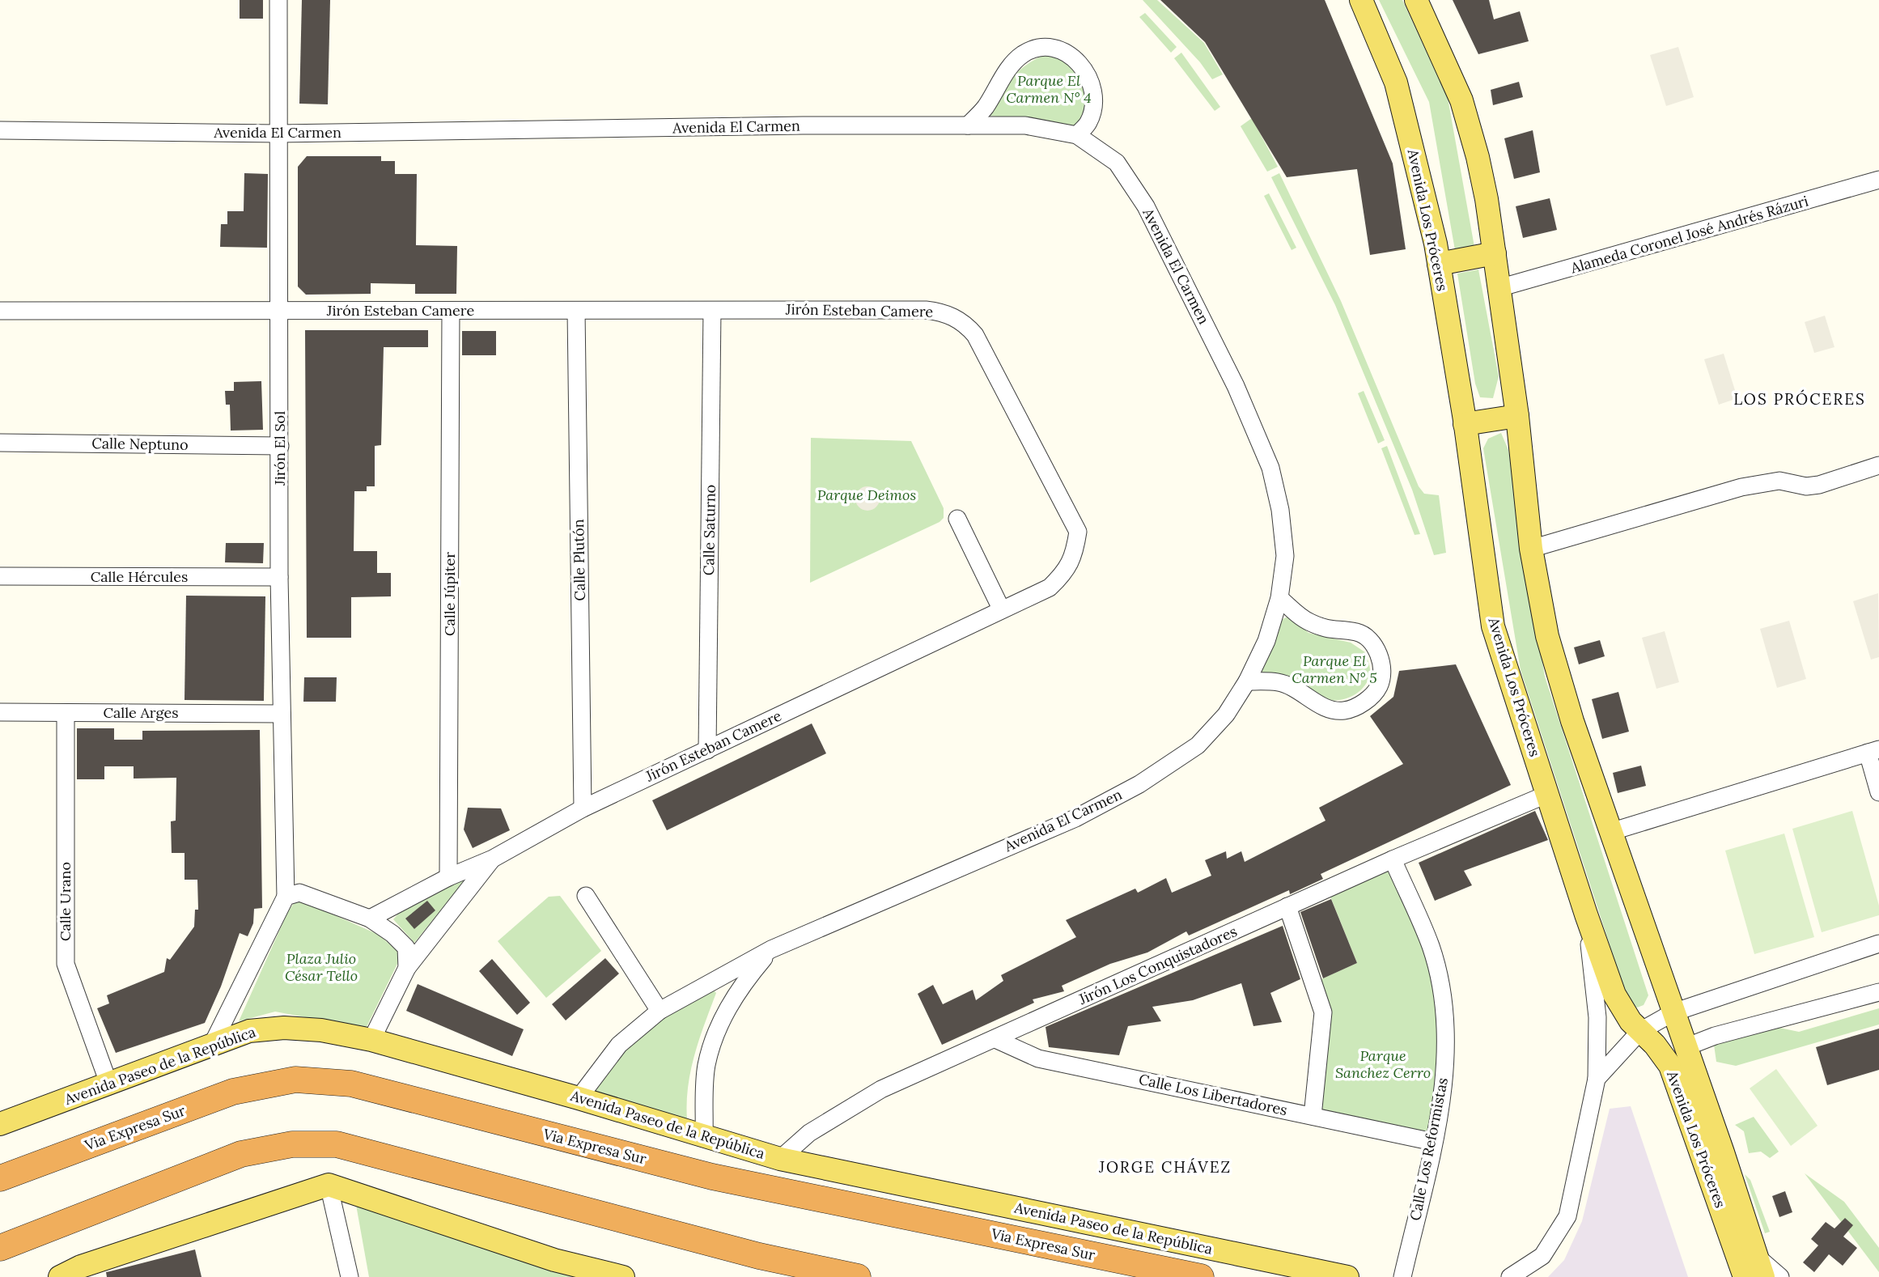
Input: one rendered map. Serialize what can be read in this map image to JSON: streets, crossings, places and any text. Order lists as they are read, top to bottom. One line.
{"streets":{"highway":["Via Expresa Sur"],"main road":["Avenida Los Próceres","Avenida Paseo de la República"],"street":["Avenida El Carmen","Alameda Coronel José Andrés Rázuri","Jirón Esteban Camere","Calle Neptuno","Jirón El Sol","Calle Saturno","Calle Plutón","Calle Hércules","Calle Júpiter","Calle Arges","Calle Urano","Jirón Los Conquistadores","Calle Los Libertadores","Calle Los Reformistas"]},"crossings":[["Avenida El Carmen","Jirón El Sol"],["Avenida El Carmen","Avenida Paseo de la República"],["Avenida Los Próceres","Alameda Coronel José Andrés Rázuri"],["Avenida Los Próceres","Jirón Los Conquistadores"],["Jirón Esteban Camere","Jirón El Sol"],["Jirón Esteban Camere","Calle Saturno"],["Jirón Esteban Camere","Calle Plutón"],["Jirón Esteban Camere","Calle Júpiter"],["Jirón Esteban Camere","Avenida Paseo de la República"],["Calle Neptuno","Jirón El Sol"],["Jirón El Sol","Calle Hércules"],["Jirón El Sol","Calle Arges"],["Calle Arges","Calle Urano"],["Calle Urano","Avenida Paseo de la República"],["Jirón Los Conquistadores","Avenida Paseo de la República"],["Jirón Los Conquistadores","Calle Los Libertadores"],["Jirón Los Conquistadores","Calle Los Reformistas"],["Calle Los Libertadores","Calle Los Reformistas"]],"districts":["LOS PRÓCERES","JORGE CHÁVEZ"],"parks":["Parque El Carmen N° 4","Parque Deimos","Parque El Carmen N° 5","Plaza Julio César Tello","Parque Sanchez Cerro"]}
